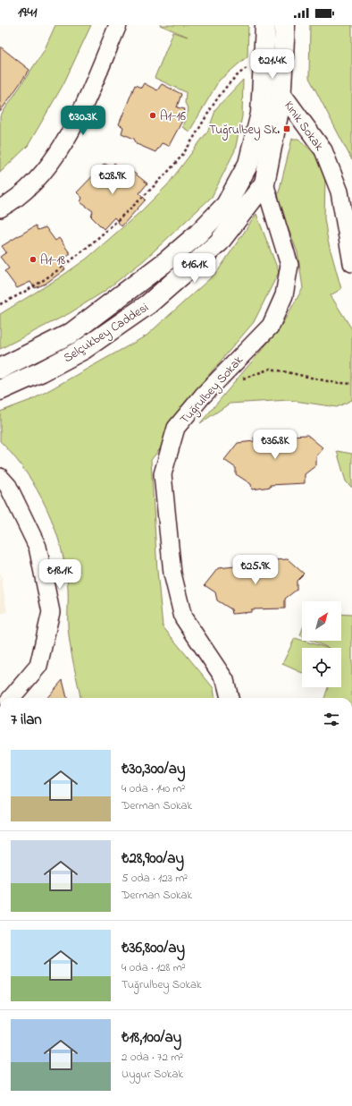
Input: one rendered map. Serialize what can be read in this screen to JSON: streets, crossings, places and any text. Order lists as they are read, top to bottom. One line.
{"streets":{"street":["Kınık Sokak","Selçukbey Caddesi","Tuğrulbey Sokak"]},"crossings":[["Kınık Sokak","Selçukbey Caddesi"],["Selçukbey Caddesi","Tuğrulbey Sokak"]],"places":{"other":["A1-16","A1-18"],"transit":["Tuğrulbey Sk."]},"north":"top right","page":{"status":"19:41","price":["₺21.4K","₺30.3K","₺28.9K","₺16.1K","₺36.8K","₺25.9K","₺18.1K"],"heading":"7 ilan","list":[{"name":"₺30,300/ay","note":"4 oda · 140 m² · Derman Sokak"},{"name":"₺28,900/ay","note":"5 oda · 123 m² · Derman Sokak"},{"name":"₺36,800/ay","note":"4 oda · 128 m² · Tuğrulbey Sokak"},{"name":"₺18,100/ay","note":"2 oda · 72 m² · Uygur Sokak"}]}}
